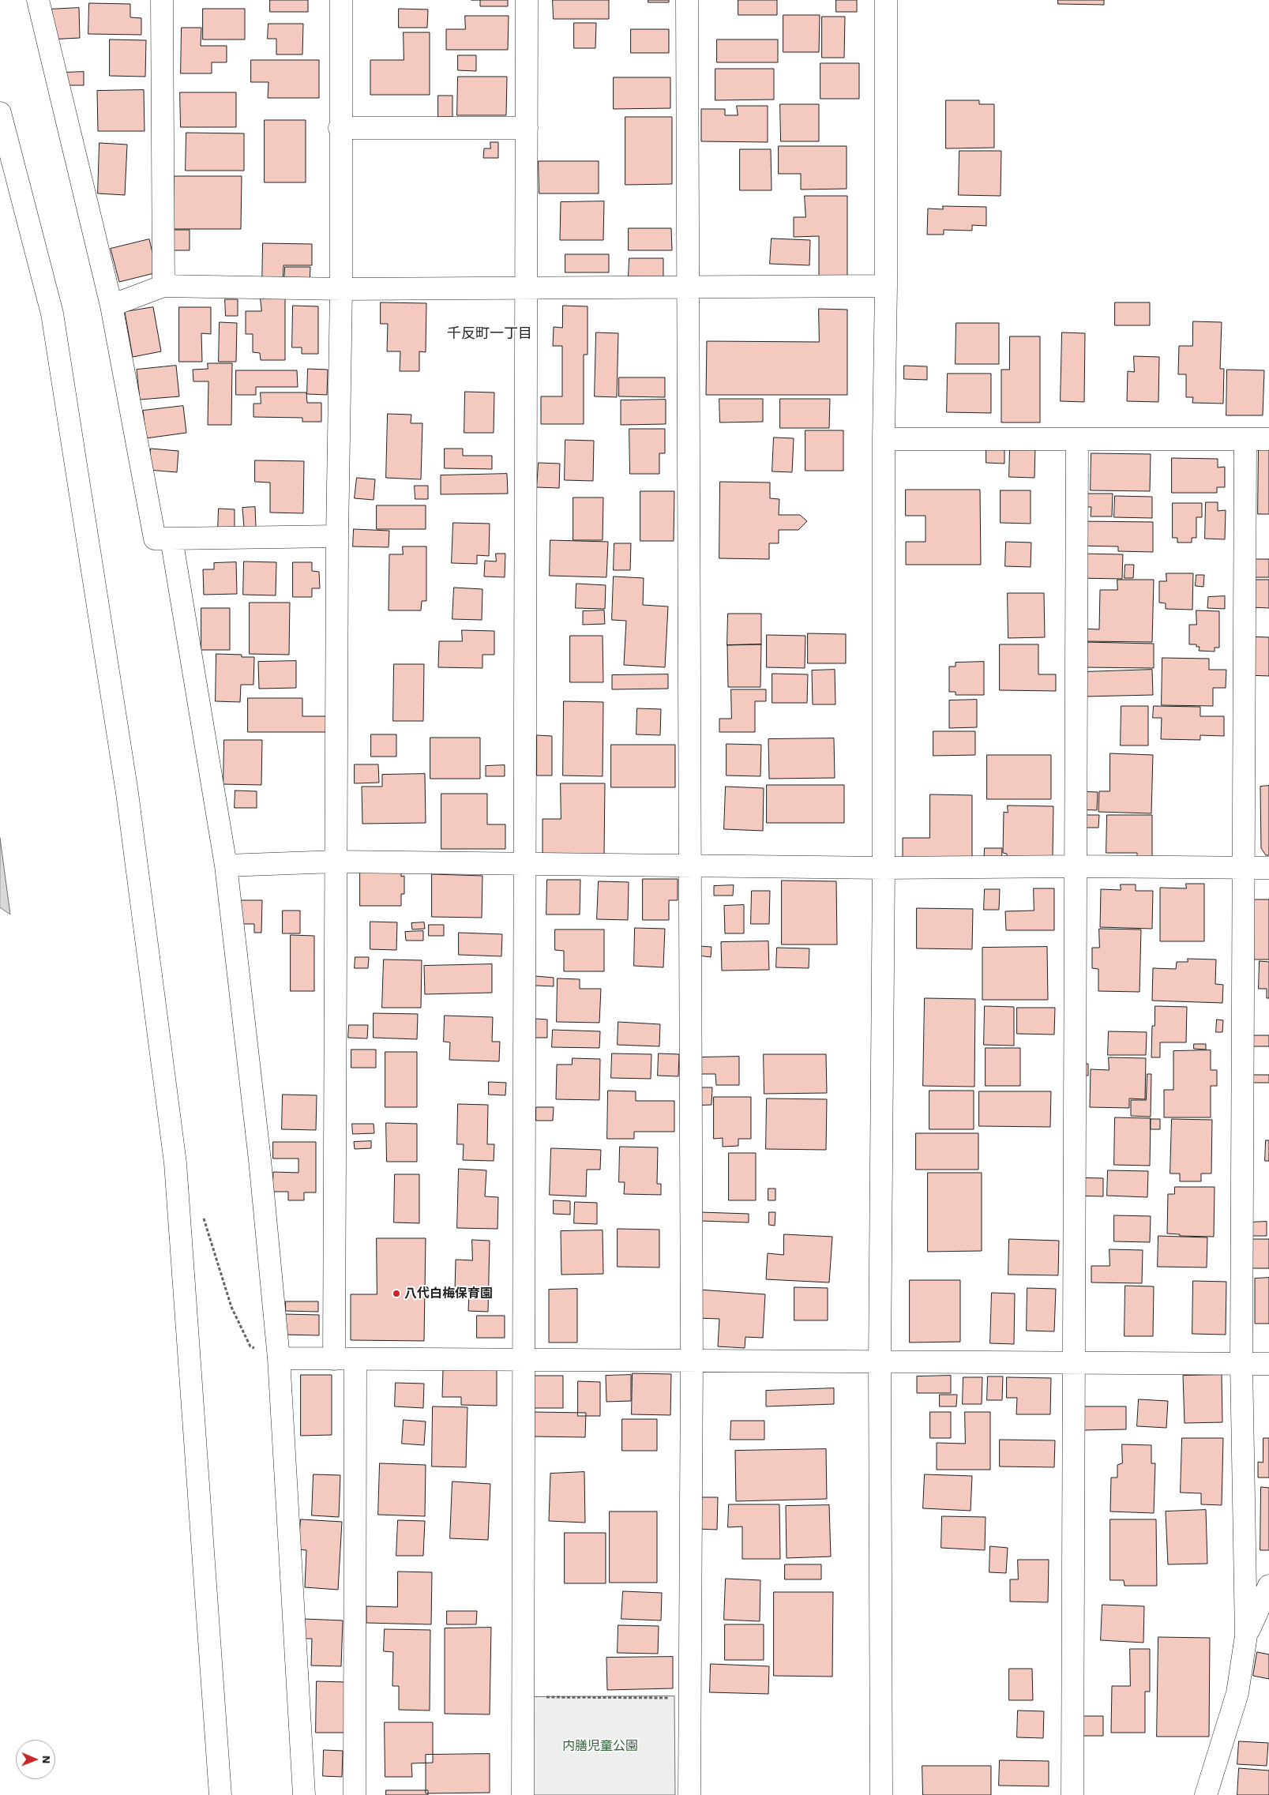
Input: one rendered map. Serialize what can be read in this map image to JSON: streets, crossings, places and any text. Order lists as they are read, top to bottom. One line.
{"districts":["千反町一丁目"],"parks":["内膳児童公園"],"places":["八代白梅保育園"],"north":"right"}
